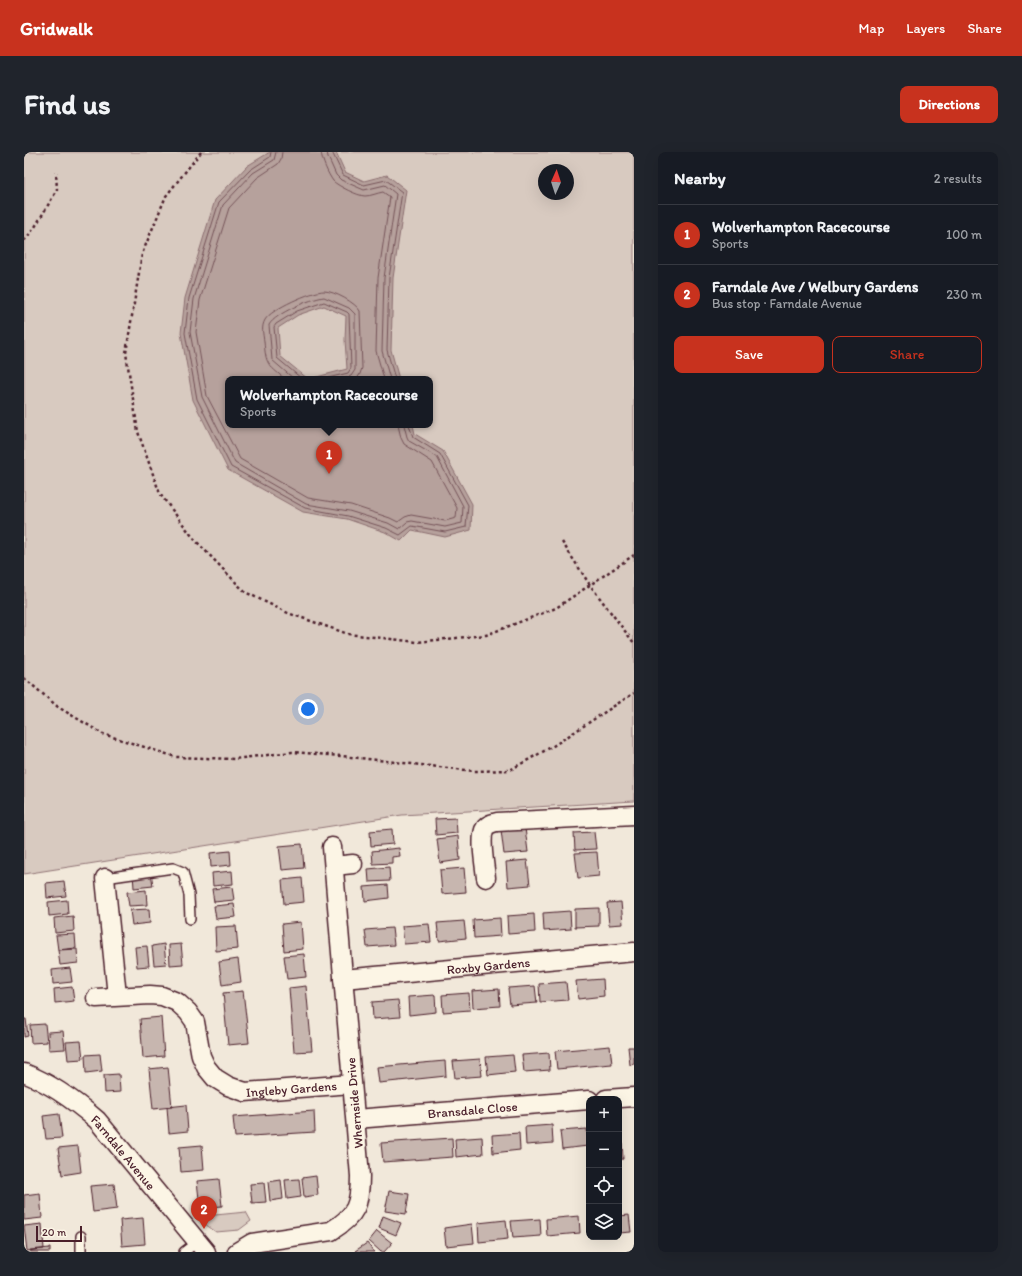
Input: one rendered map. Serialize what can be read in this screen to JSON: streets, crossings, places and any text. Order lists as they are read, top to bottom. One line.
{"streets":{"street":["Roxby Gardens","Ingleby Gardens","Whernside Drive","Bransdale Close","Farndale Avenue"]},"crossings":[["Roxby Gardens","Whernside Drive"],["Ingleby Gardens","Whernside Drive"],["Whernside Drive","Bransdale Close"]],"scale_bar":"20 m","north":"top","page":{"header":"Gridwalk","nav":["Map","Layers","Share"],"buttons":["Directions",["Save","Share"]],"title":"Find us","heading":["Nearby","2 results"],"list":[{"mark":"1","name":"Wolverhampton Racecourse","note":"Sports","value":"100 m"},{"mark":"2","name":"Farndale Ave / Welbury Gardens","note":"Bus stop · Farndale Avenue","value":"230 m"}],"popup":["Wolverhampton Racecourse","Sports"],"pins":["1","2"],"map_buttons":["+","−"],"scale":"20 m"}}
